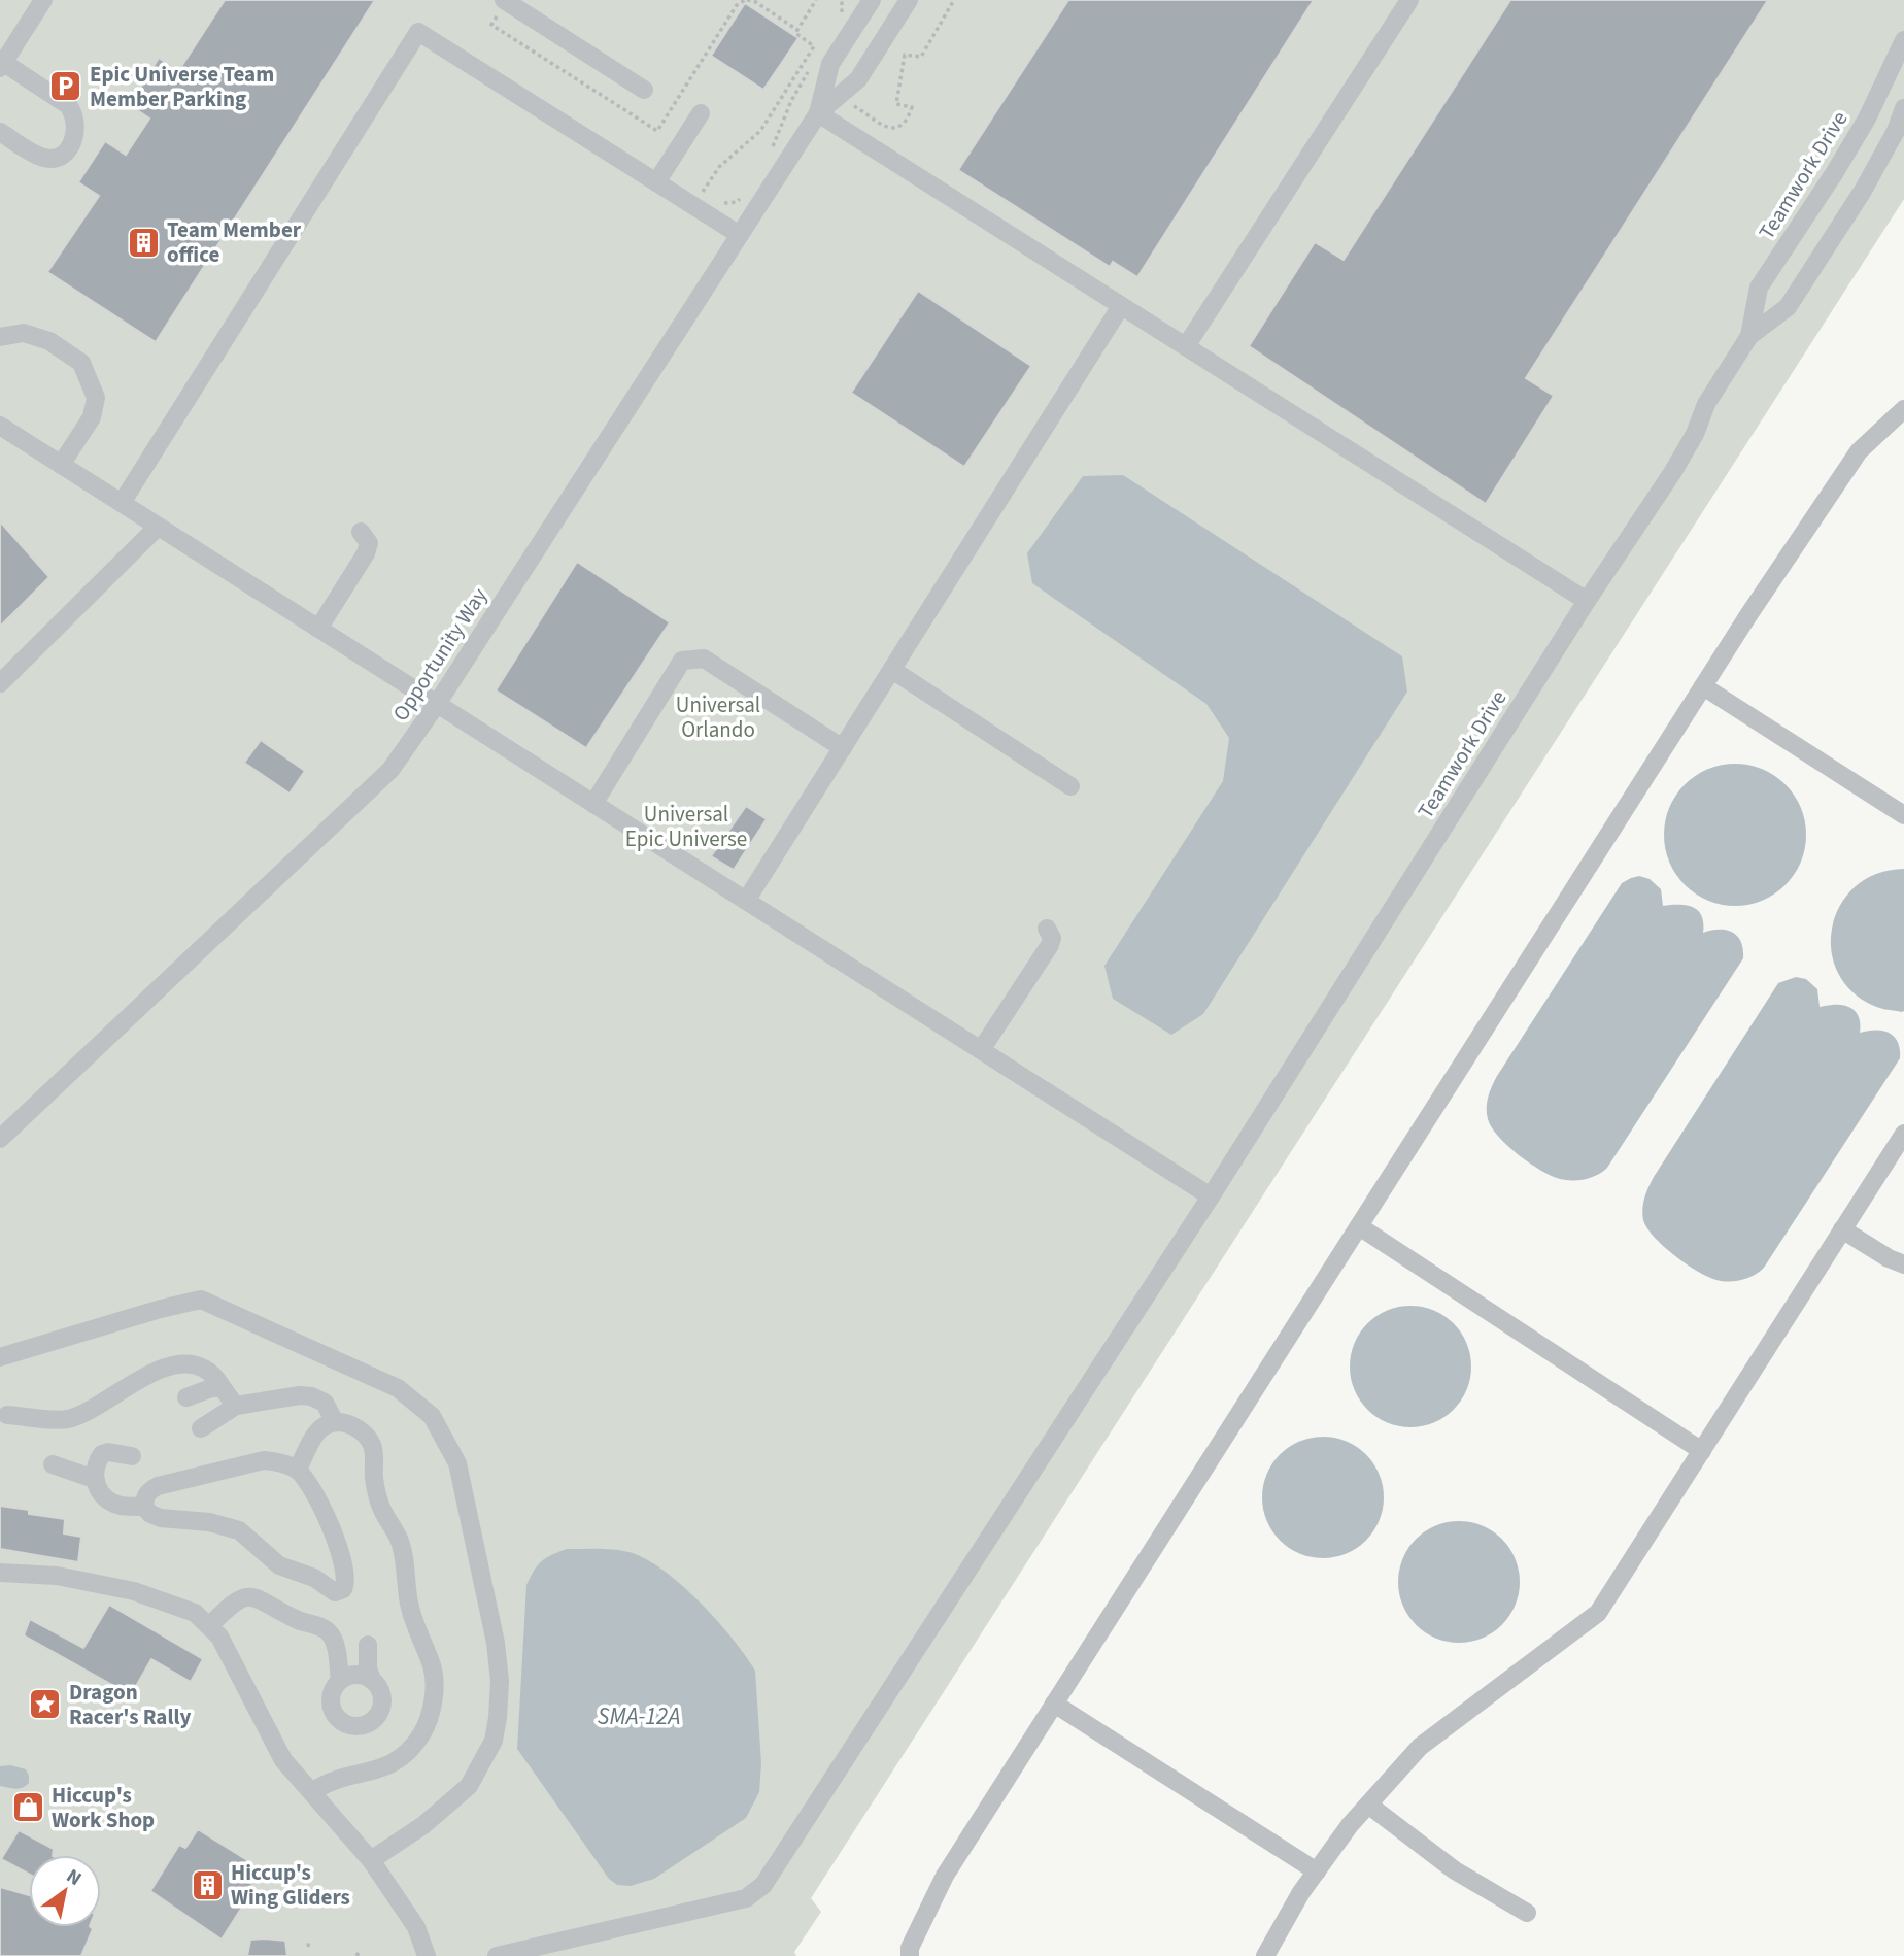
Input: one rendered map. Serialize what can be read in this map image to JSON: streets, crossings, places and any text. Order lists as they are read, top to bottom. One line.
{"streets":{"street":["Teamwork Drive","Opportunity Way"]},"water":["SMA-12A"],"parks":["Universal Orlando","Universal Epic Universe"],"places":{"parking":["Epic Universe Team Member Parking"],"building":["Team Member office","Hiccup's Wing Gliders"],"place":["Dragon Racer's Rally"],"shop":["Hiccup's Work Shop"]},"north":"top right"}
